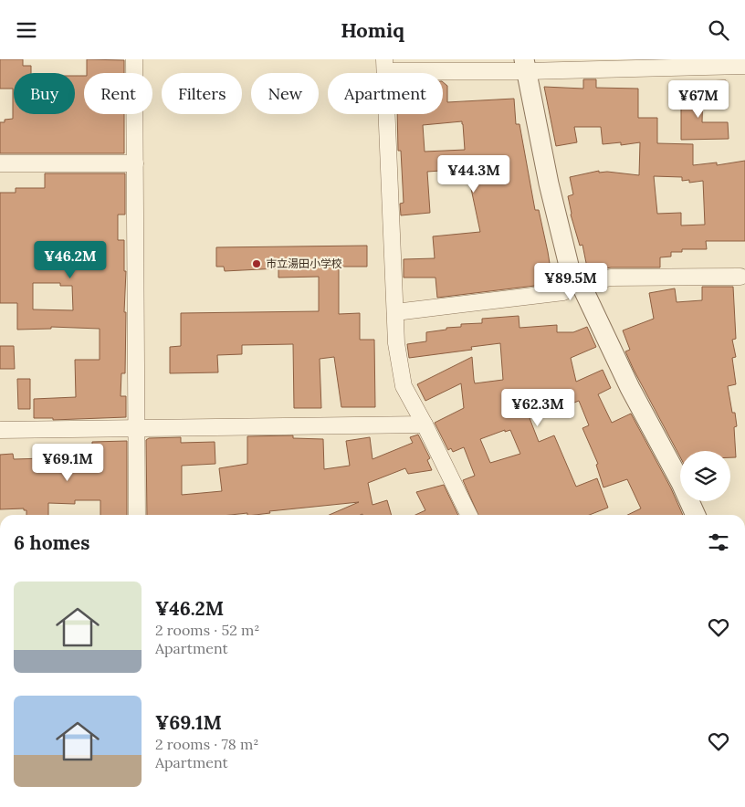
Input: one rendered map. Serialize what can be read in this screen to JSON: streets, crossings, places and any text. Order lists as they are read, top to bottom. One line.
{"places":["市立湯田小学校"],"page":{"header":"Homiq","chip":["Buy","Rent","Filters","New","Apartment"],"price":["¥67M","¥44.3M","¥46.2M","¥89.5M","¥62.3M","¥69.1M"],"heading":"6 homes","list":[{"name":"¥46.2M","note":"2 rooms · 52 m² · Apartment"},{"name":"¥69.1M","note":"2 rooms · 78 m² · Apartment"}]}}
